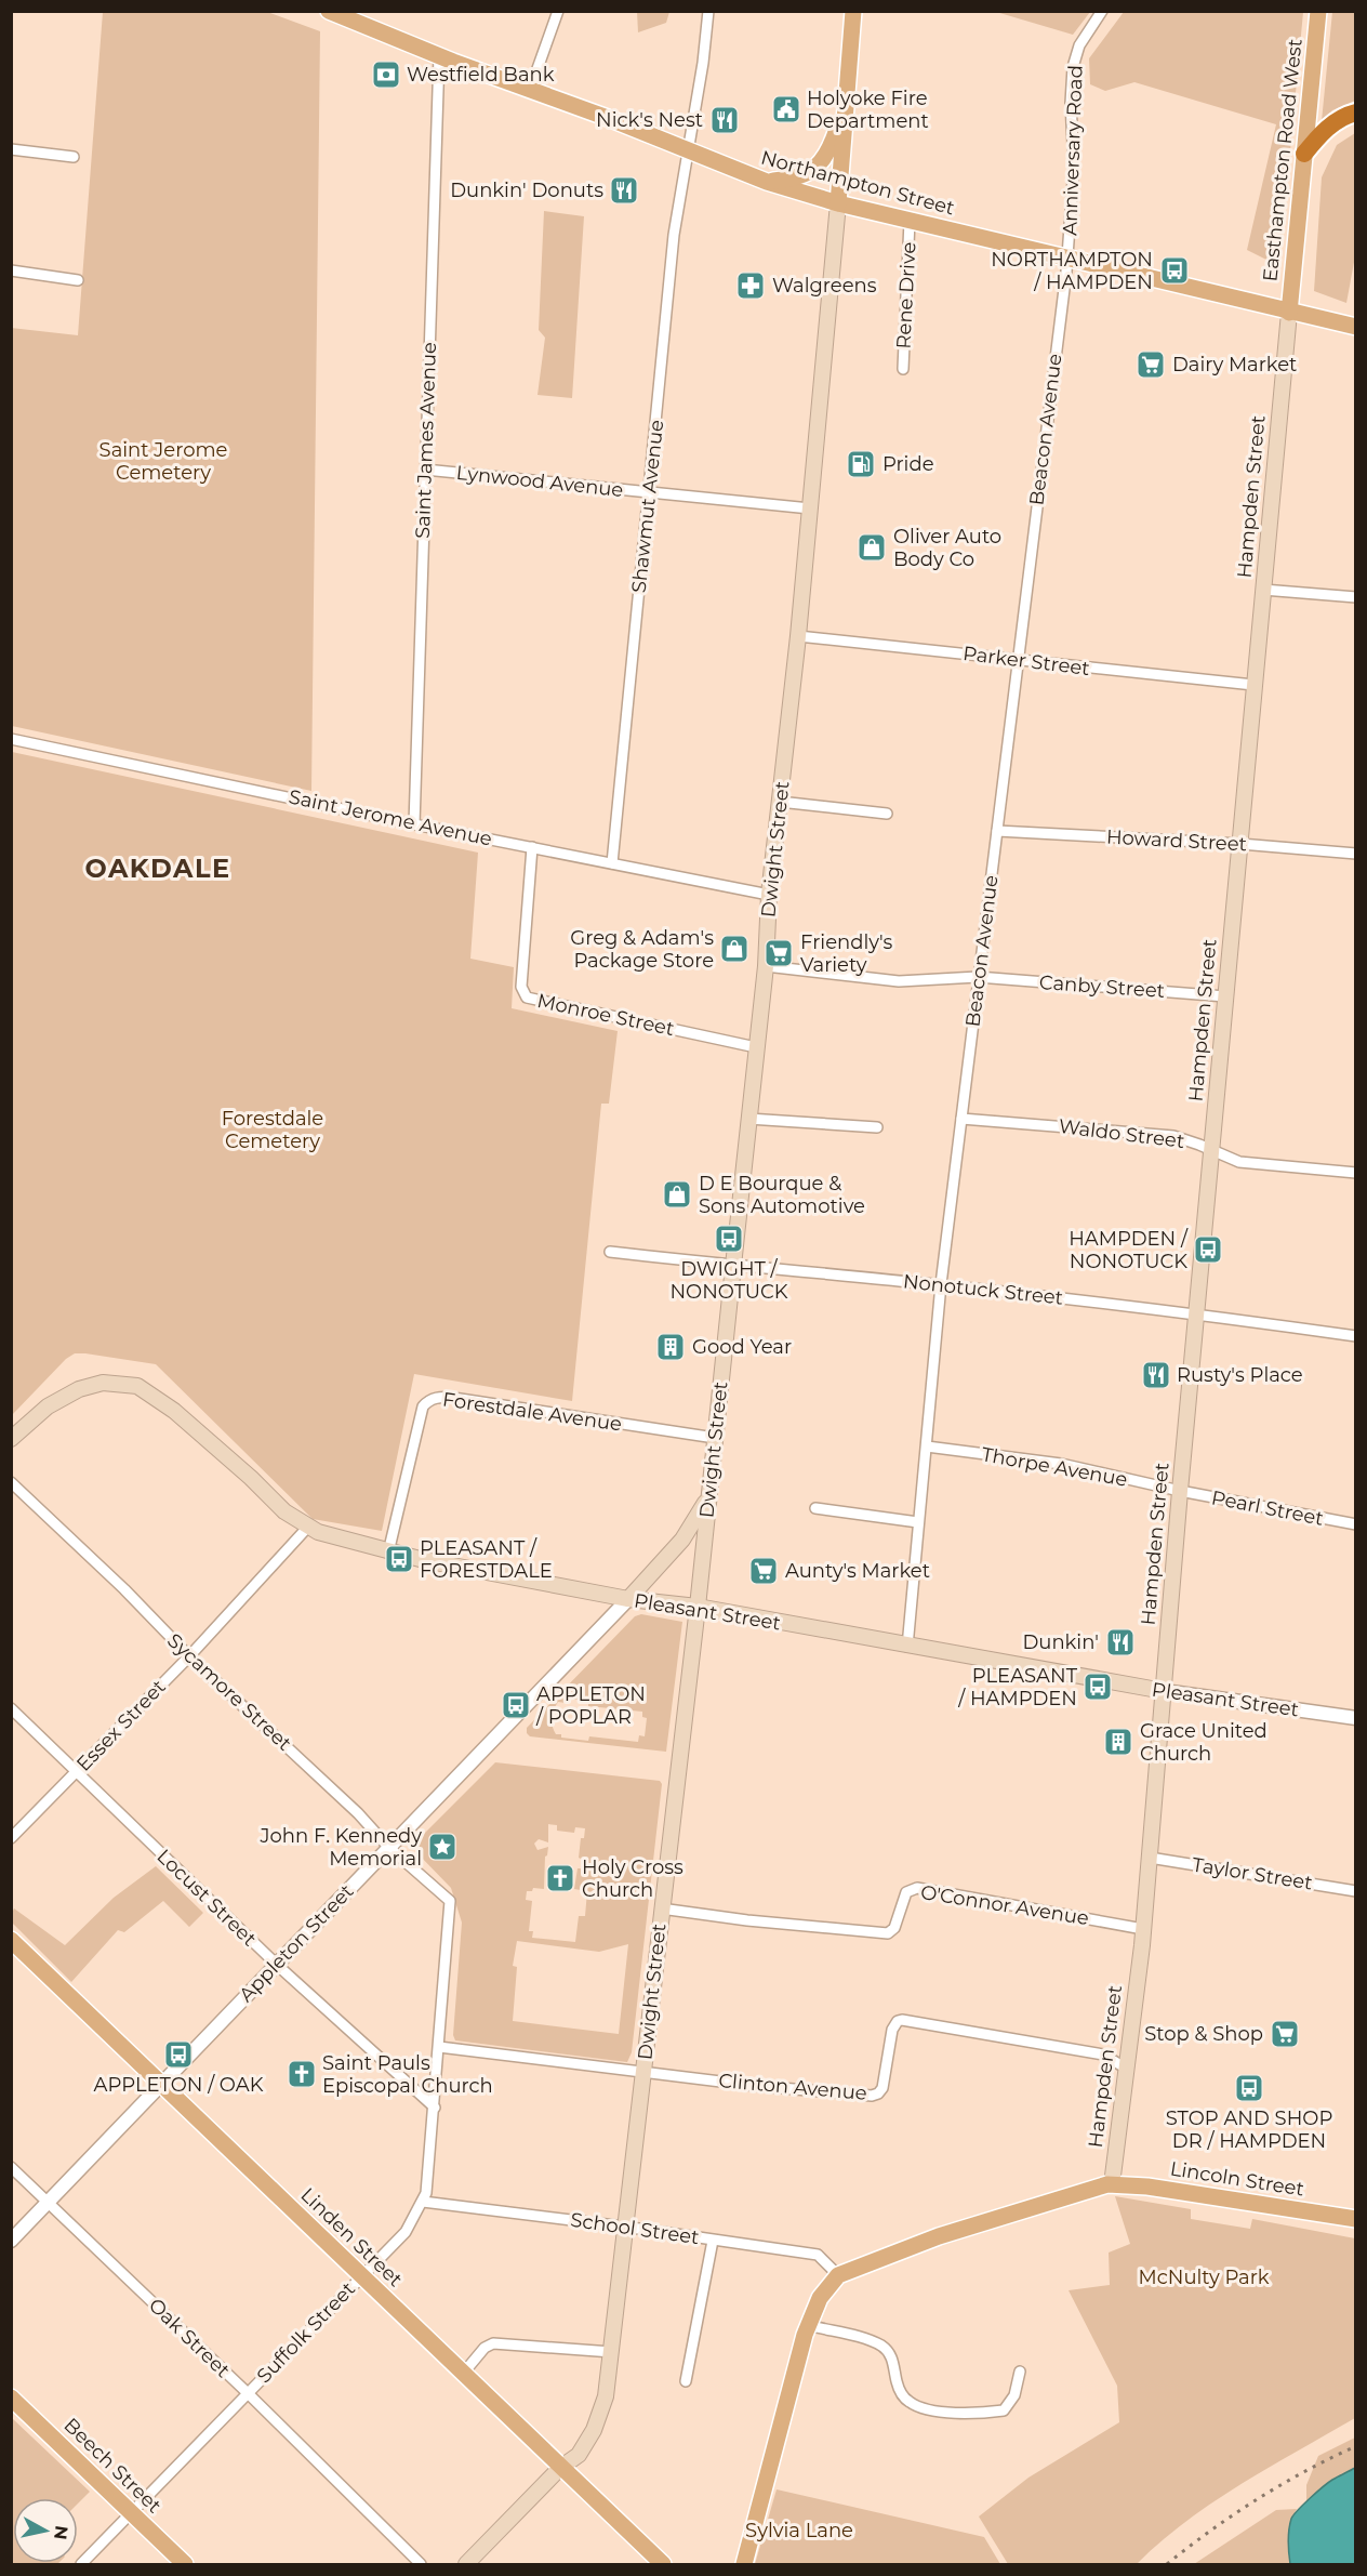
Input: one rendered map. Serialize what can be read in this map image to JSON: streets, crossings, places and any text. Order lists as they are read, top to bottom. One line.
{"streets":{"main road":["Easthampton Road West","Northampton Street","Hampden Street","Dwight Street","Pleasant Street","Appleton Street","Lincoln Street","Linden Street","Beech Street"],"street":["Anniversary Road","Rene Drive","Beacon Avenue","Saint James Avenue","Lynwood Avenue","Shawmut Avenue","Parker Street","Saint Jerome Avenue","Howard Street","Canby Street","Monroe Street","Waldo Street","Nonotuck Street","Forestdale Avenue","Thorpe Avenue","Pearl Street","Sycamore Street","Essex Street","Taylor Street","Locust Street","O'Connor Avenue","Clinton Avenue","School Street","Suffolk Street","Oak Street"]},"crossings":[["Anniversary Road","Northampton Street"],["Anniversary Road","Beacon Avenue"],["Easthampton Road West","Northampton Street"],["Easthampton Road West","Hampden Street"],["Northampton Street","Rene Drive"],["Northampton Street","Beacon Avenue"],["Northampton Street","Saint James Avenue"],["Northampton Street","Hampden Street"],["Northampton Street","Shawmut Avenue"],["Northampton Street","Dwight Street"],["Beacon Avenue","Parker Street"],["Beacon Avenue","Howard Street"],["Beacon Avenue","Canby Street"],["Beacon Avenue","Waldo Street"],["Beacon Avenue","Nonotuck Street"],["Beacon Avenue","Thorpe Avenue"],["Beacon Avenue","Pleasant Street"],["Saint James Avenue","Lynwood Avenue"],["Saint James Avenue","Saint Jerome Avenue"],["Lynwood Avenue","Shawmut Avenue"],["Lynwood Avenue","Dwight Street"],["Hampden Street","Parker Street"],["Hampden Street","Howard Street"],["Hampden Street","Canby Street"],["Hampden Street","Waldo Street"],["Hampden Street","Nonotuck Street"],["Hampden Street","Thorpe Avenue"],["Hampden Street","Pearl Street"],["Hampden Street","Pleasant Street"],["Hampden Street","Taylor Street"],["Hampden Street","O'Connor Avenue"],["Hampden Street","Clinton Avenue"],["Hampden Street","Lincoln Street"],["Shawmut Avenue","Saint Jerome Avenue"],["Parker Street","Dwight Street"],["Saint Jerome Avenue","Dwight Street"],["Saint Jerome Avenue","Monroe Street"],["Dwight Street","Canby Street"],["Dwight Street","Monroe Street"],["Dwight Street","Nonotuck Street"],["Dwight Street","Forestdale Avenue"],["Dwight Street","Pleasant Street"],["Dwight Street","O'Connor Avenue"],["Dwight Street","Appleton Street"],["Dwight Street","Clinton Avenue"],["Dwight Street","School Street"],["Dwight Street","Linden Street"],["Forestdale Avenue","Pleasant Street"],["Thorpe Avenue","Pearl Street"],["Pleasant Street","Essex Street"],["Pleasant Street","Appleton Street"],["Sycamore Street","Essex Street"],["Sycamore Street","Appleton Street"],["Sycamore Street","Suffolk Street"],["Essex Street","Locust Street"],["Locust Street","Appleton Street"],["Locust Street","Suffolk Street"],["Appleton Street","Linden Street"],["Appleton Street","Oak Street"],["Clinton Avenue","Suffolk Street"],["School Street","Suffolk Street"],["Linden Street","Suffolk Street"],["Suffolk Street","Oak Street"],["Suffolk Street","Beech Street"]],"districts":["OAKDALE"],"parks":["Saint Jerome Cemetery","Forestdale Cemetery","McNulty Park","Sylvia Lane"],"places":{"bank":["Westfield Bank"],"public building":["Holyoke Fire Department"],"restaurant":["Nick's Nest","Dunkin' Donuts","Rusty's Place","Dunkin'"],"bus stop":["NORTHAMPTON / HAMPDEN","DWIGHT / NONOTUCK","HAMPDEN / NONOTUCK","PLEASANT / FORESTDALE","PLEASANT / HAMPDEN","APPLETON / POPLAR","APPLETON / OAK","STOP AND SHOP DR / HAMPDEN"],"pharmacy":["Walgreens"],"supermarket":["Dairy Market","Friendly's Variety","Aunty's Market","Stop & Shop"],"fuel station":["Pride"],"shop":["Oliver Auto Body Co","Greg & Adam's Package Store","D E Bourque & Sons Automotive"],"building":["Good Year","Grace United Church"],"place":["John F. Kennedy Memorial"],"church":["Holy Cross Church","Saint Pauls Episcopal Church"]},"north":"right"}
